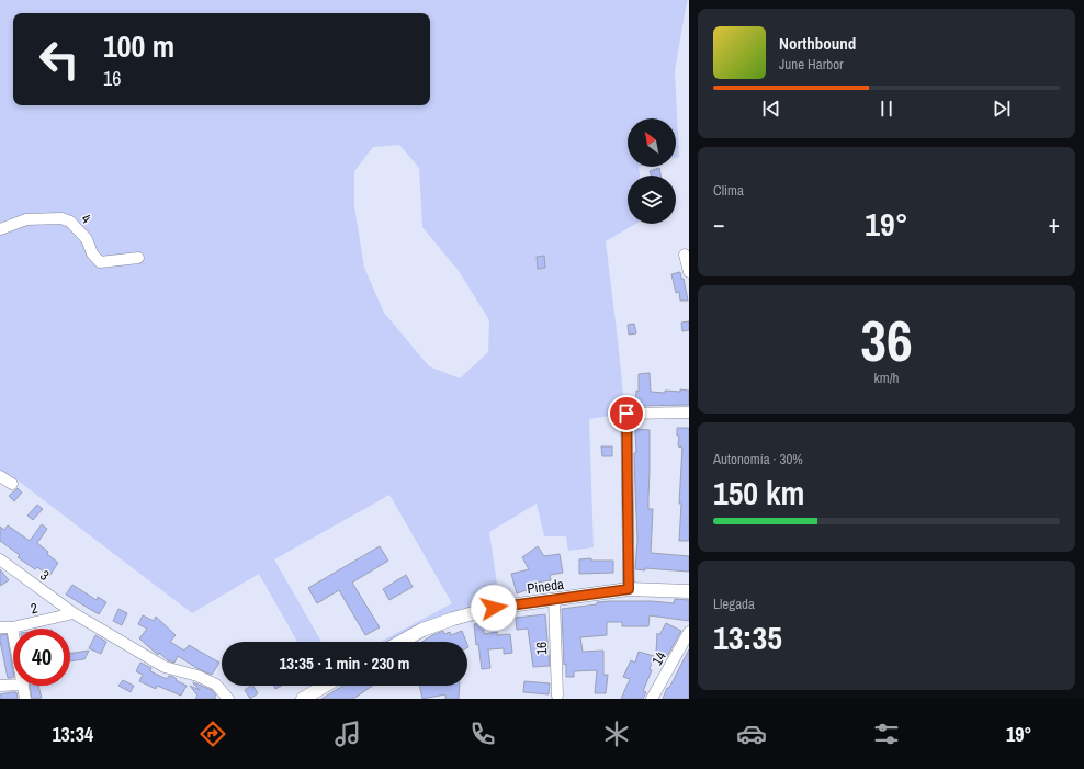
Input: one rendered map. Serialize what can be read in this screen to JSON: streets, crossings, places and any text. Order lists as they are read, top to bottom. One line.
{"streets":{"street":["4","3","Pineda","2","16","14"]},"crossings":[["3","2"],["Pineda","16"]],"north":"top left","page":{"turn":["100 m","16"],"song":["Northbound","June Harbor"],"tile":["Clima",["36","km/h"],["Autonomía · 30%","150 km"],["Llegada","13:35"]],"heat":["−","19°","+"],"limit":"40","trip":"13:35 · 1 min · 230 m","tabs":["13:34","19°"]}}
